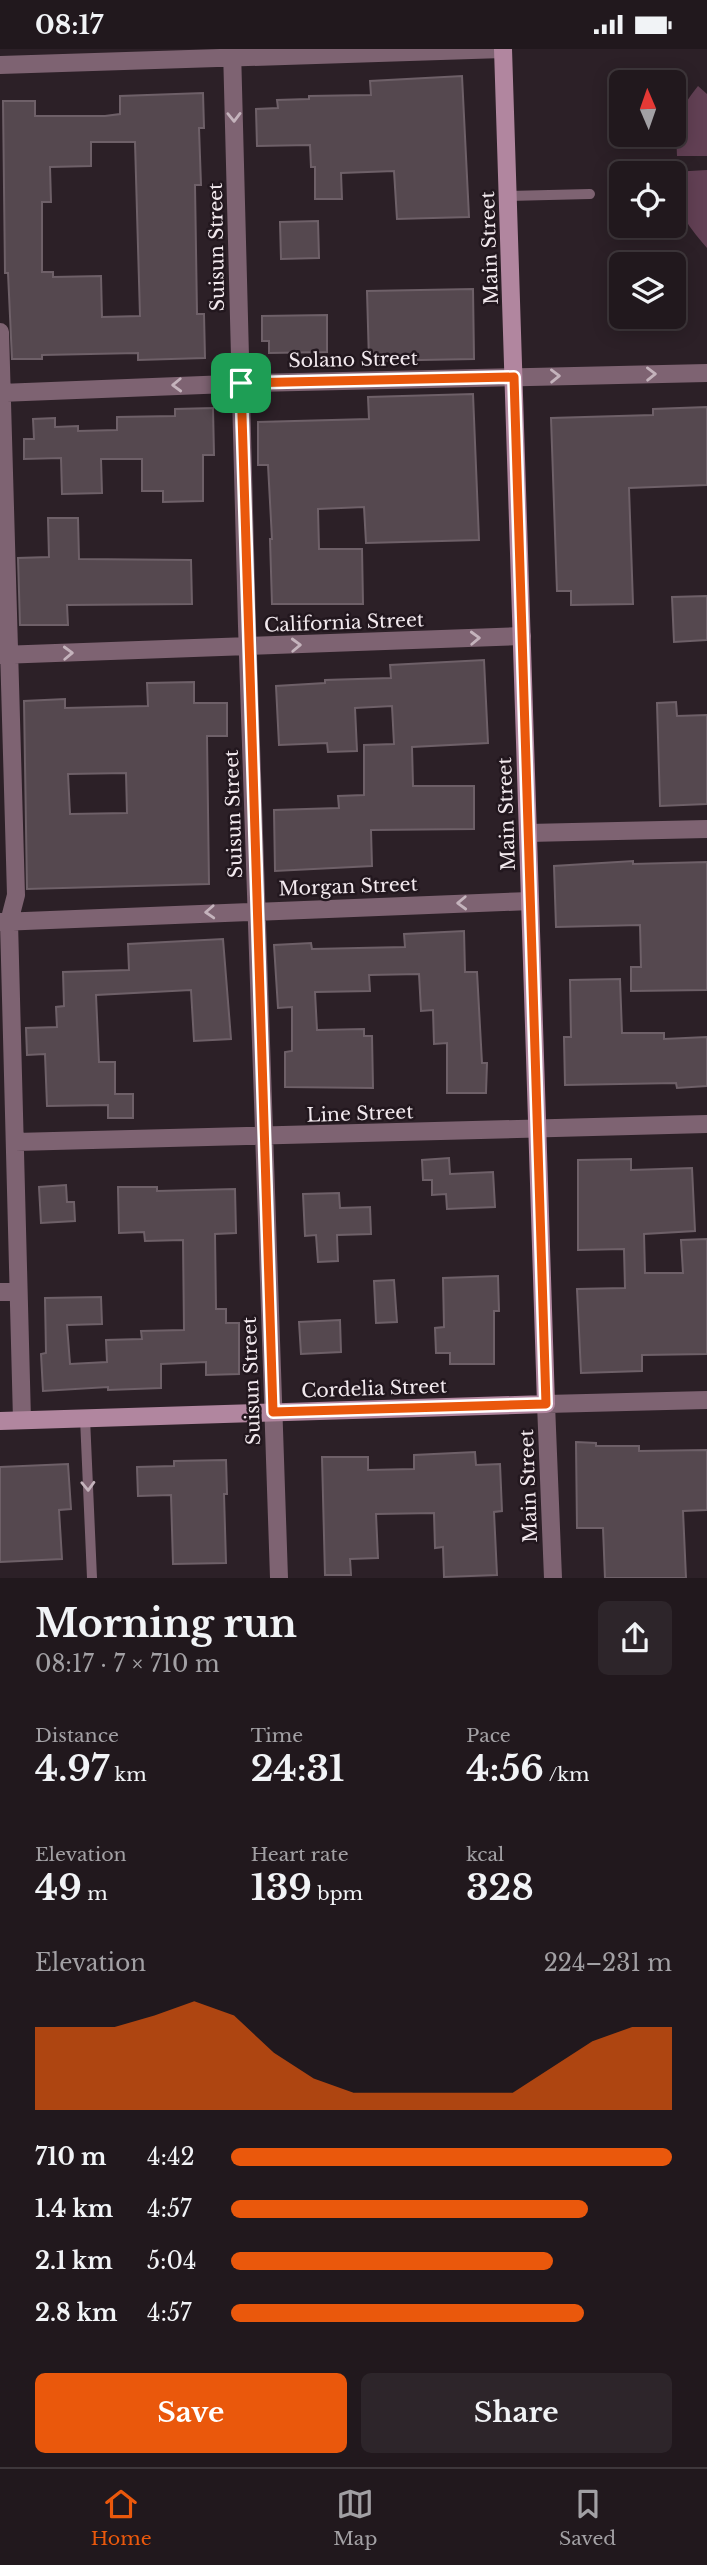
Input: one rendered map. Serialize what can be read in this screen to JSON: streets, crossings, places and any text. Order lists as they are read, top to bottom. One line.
{"streets":{"main road":["Main Street","Cordelia Street"],"street":["Suisun Street","Solano Street","California Street","Morgan Street","Line Street"]},"crossings":[["Suisun Street","Solano Street"],["Suisun Street","California Street"],["Suisun Street","Morgan Street"],["Suisun Street","Line Street"],["Suisun Street","Cordelia Street"],["Main Street","Solano Street"],["Main Street","California Street"],["Main Street","Morgan Street"],["Main Street","Line Street"],["Main Street","Cordelia Street"]],"one_way":["California Street","Morgan Street"],"north":"top","page":{"status":"08:17","heading":["Morning run","08:17 · 7 × 710 m"],"stats":[["Distance","4.97 km"],["Time","24:31"],["Pace","4:56 /km"],["Elevation","49 m"],["Heart rate","139 bpm"],["kcal","328"]],"chart":["Elevation","224–231 m"],"list":[{"name":"710 m","note":"4:42"},{"name":"1.4 km","note":"4:57"},{"name":"2.1 km","note":"5:04"},{"name":"2.8 km","note":"4:57"}],"buttons":["Save","Share"],"tabs":["Home","Map","Saved"]}}
